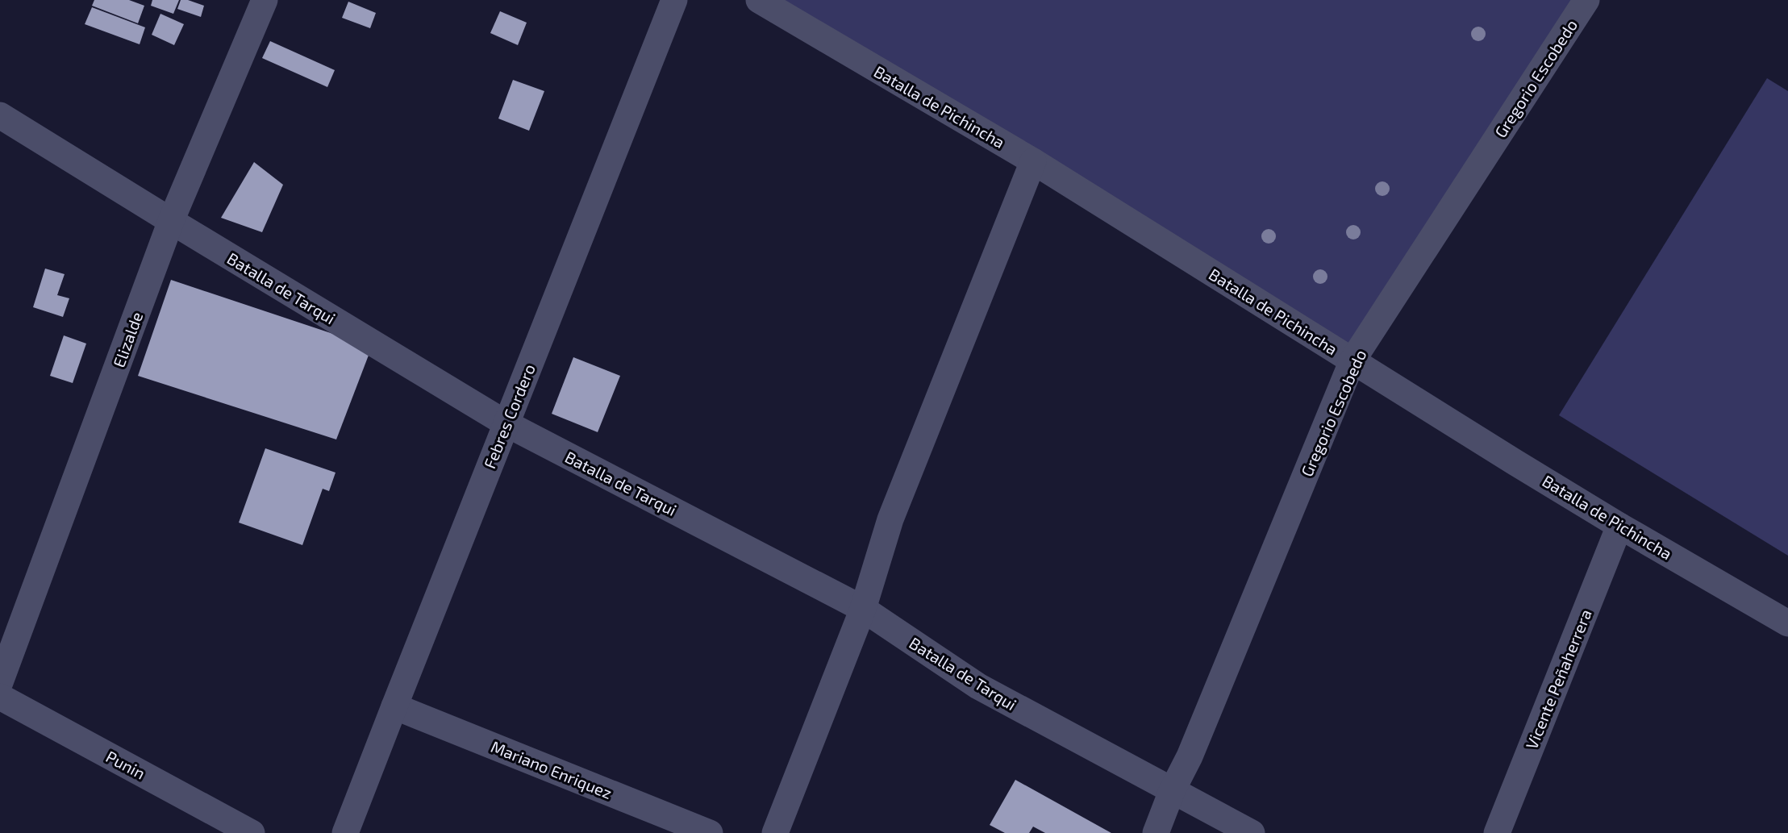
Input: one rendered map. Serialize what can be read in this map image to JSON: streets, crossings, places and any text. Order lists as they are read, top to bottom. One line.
{"streets":{"street":["Gregorio Escobedo","Batalla de Pichincha","Batalla de Tarqui","Elizalde","Febres Cordero","Vicente Peñaherrera","Punin","Mariano Enriquez"]},"crossings":[["Gregorio Escobedo","Batalla de Pichincha"],["Gregorio Escobedo","Batalla de Tarqui"],["Batalla de Pichincha","Vicente Peñaherrera"],["Batalla de Tarqui","Elizalde"],["Batalla de Tarqui","Febres Cordero"],["Febres Cordero","Mariano Enriquez"]]}
